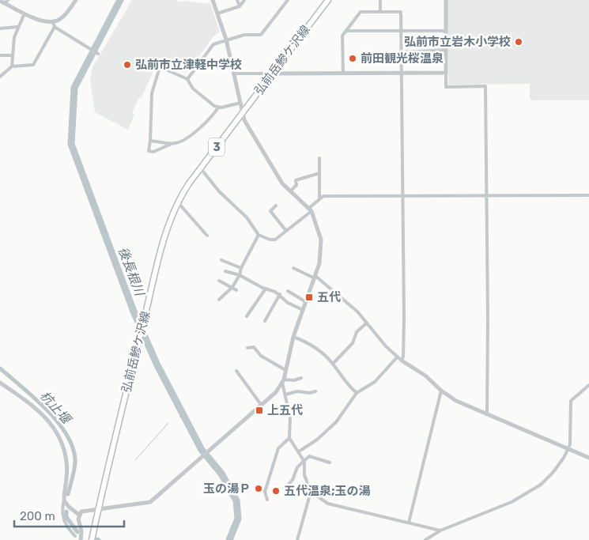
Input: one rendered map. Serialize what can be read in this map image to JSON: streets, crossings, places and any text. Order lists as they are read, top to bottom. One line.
{"streets":{"main road":["弘前岳鰺ケ沢線","3"]},"water":["後長根川","杭止堰"],"places":{"other":["弘前市立岩木小学校","前田観光桜温泉","弘前市立津軽中学校","玉の湯Ｐ","五代温泉;玉の湯"],"transit":["五代","上五代"]},"scale_bar":"200 m"}
